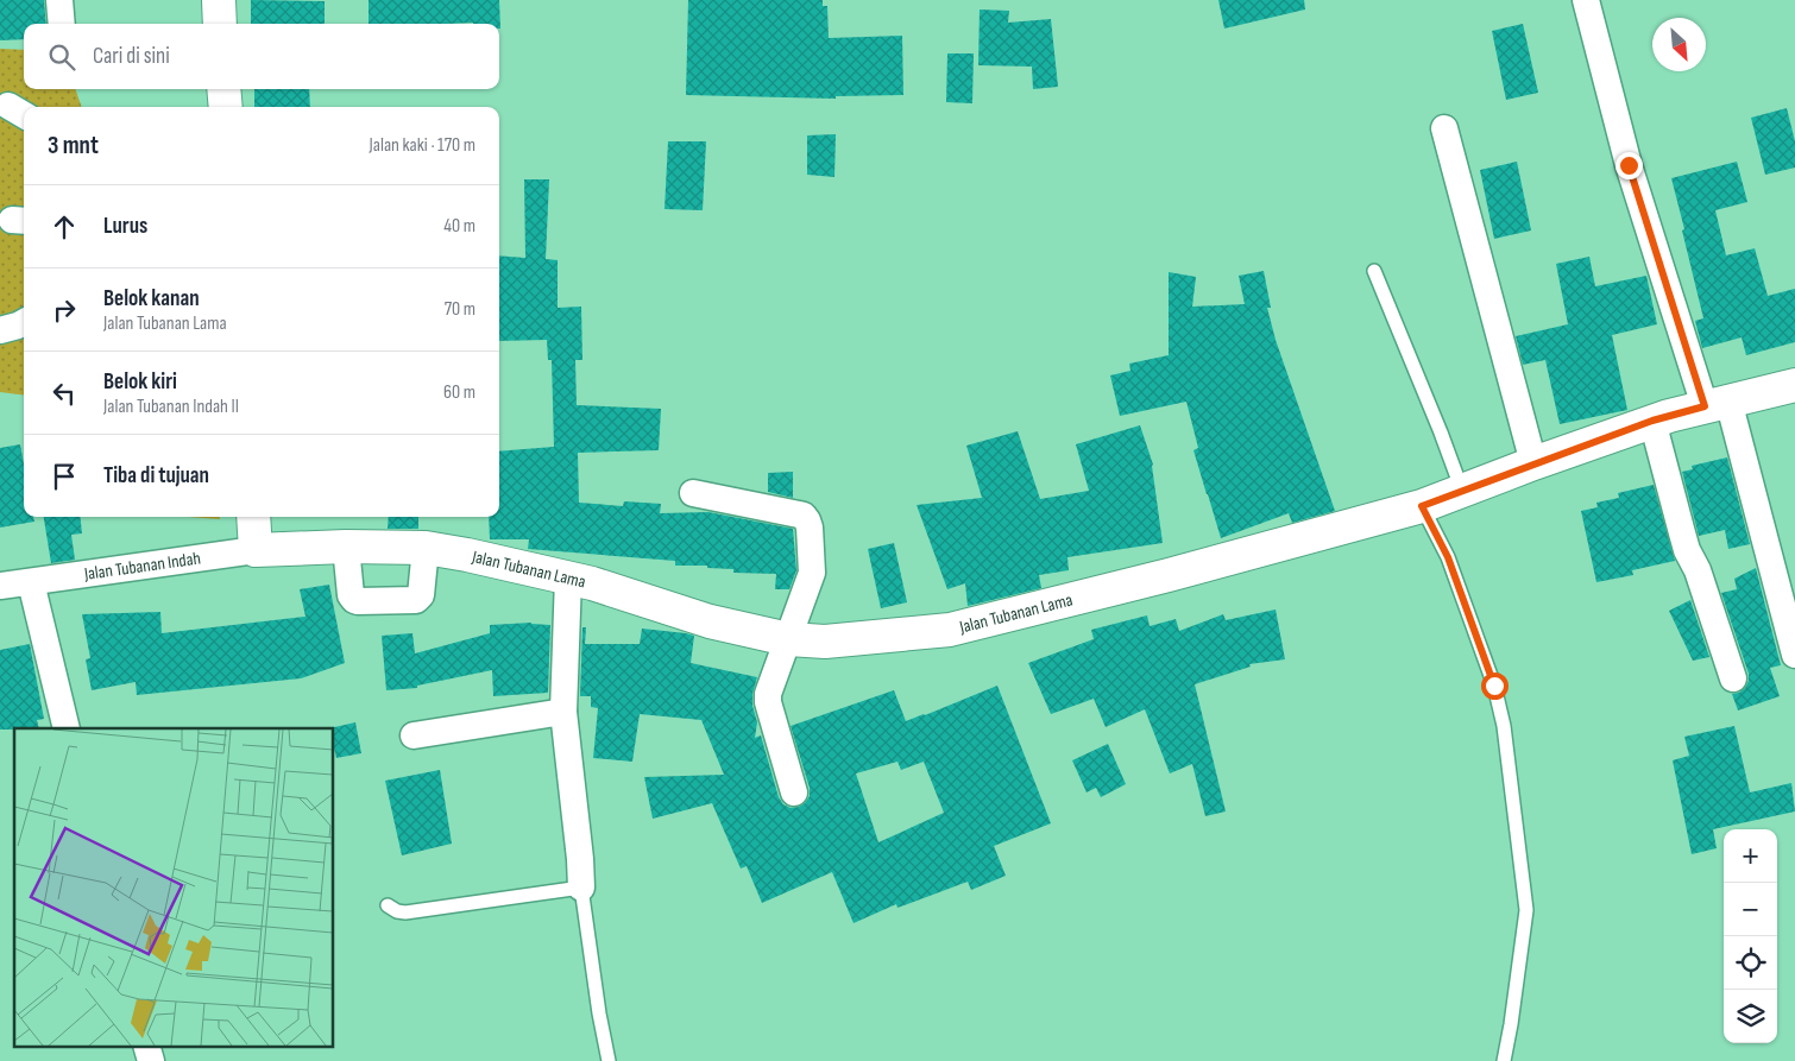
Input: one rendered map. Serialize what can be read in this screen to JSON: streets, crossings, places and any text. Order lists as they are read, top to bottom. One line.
{"streets":{"street":["Jalan Tubanan Indah","Jalan Tubanan Lama"]},"crossings":[["Jalan Tubanan Indah","Jalan Tubanan Lama"]],"north":"bottom right","page":{"search":"Cari di sini","heading":["3 mnt","Jalan kaki · 170 m"],"list":[["Lurus","40 m"],["Belok kanan","Jalan Tubanan Lama","70 m"],["Belok kiri","Jalan Tubanan Indah II","60 m"],"Tiba di tujuan"],"map_buttons":["+","−"]}}
